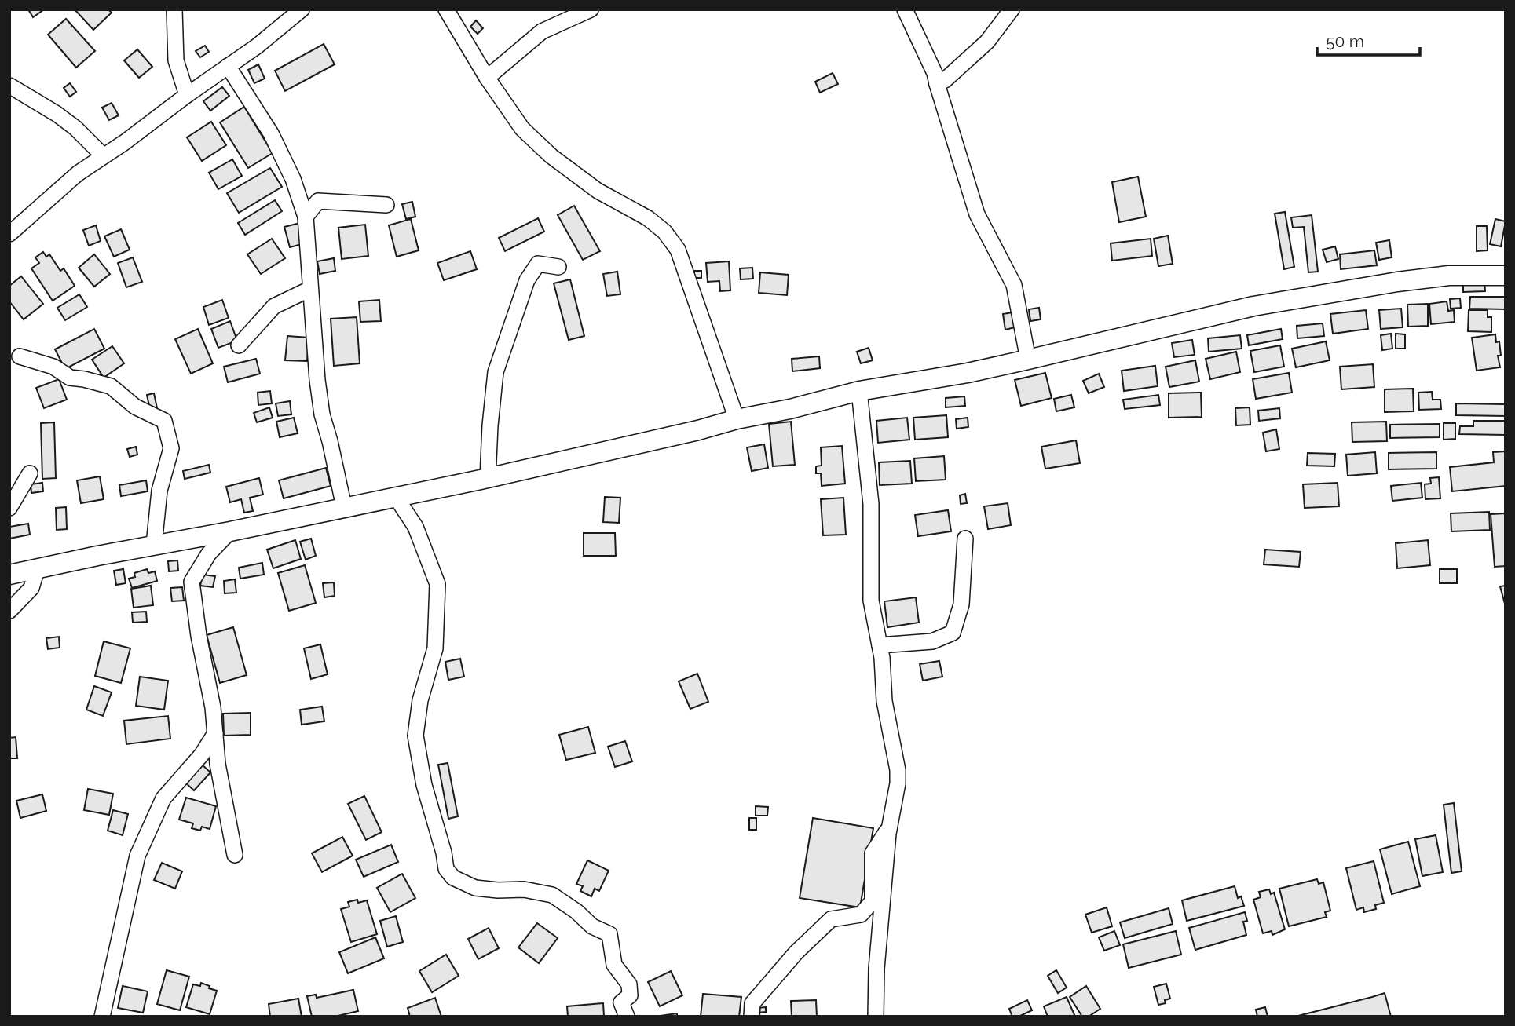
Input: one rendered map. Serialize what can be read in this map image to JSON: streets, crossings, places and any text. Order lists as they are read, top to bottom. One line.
{"scale_bar":"50 m"}
